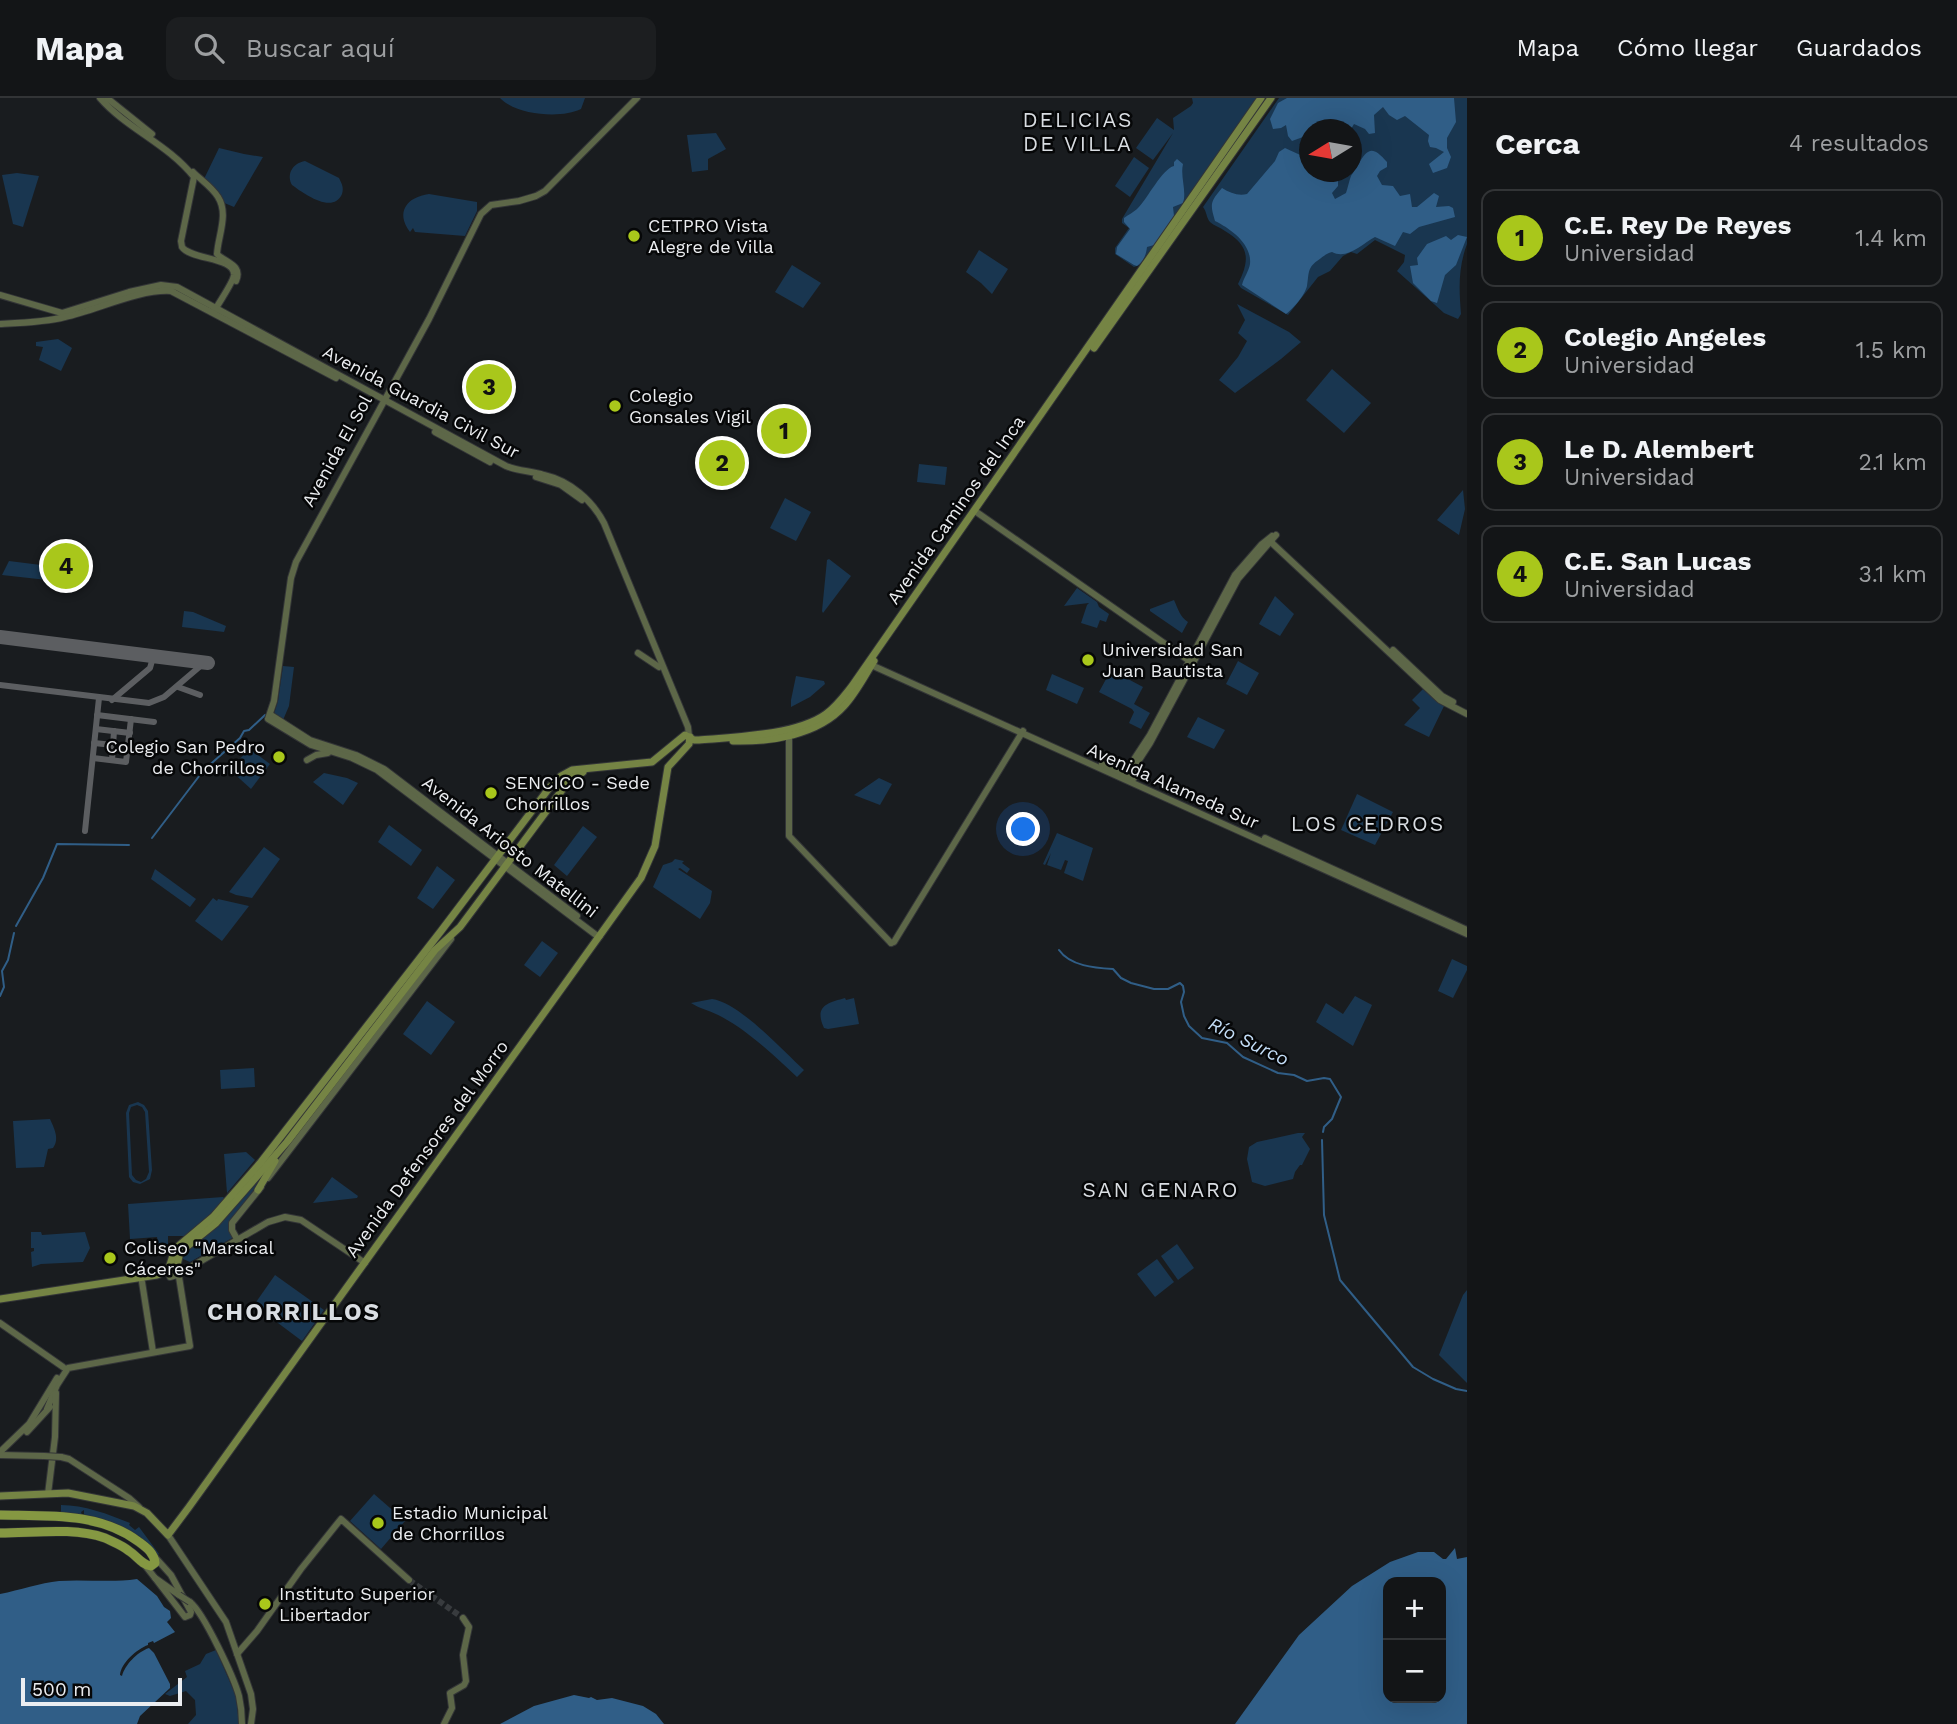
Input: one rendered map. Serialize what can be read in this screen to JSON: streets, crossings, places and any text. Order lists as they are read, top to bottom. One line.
{"streets":{"main road":["Avenida Guardia Civil Sur","Avenida El Sol","Avenida Caminos del Inca","Avenida Alameda Sur","Avenida Ariosto Matellini","Avenida Defensores del Morro"]},"crossings":[["Avenida Guardia Civil Sur","Avenida El Sol"],["Avenida El Sol","Avenida Ariosto Matellini"],["Avenida Caminos del Inca","Avenida Alameda Sur"],["Avenida Ariosto Matellini","Avenida Defensores del Morro"]],"districts":["DELICIAS DE VILLA","LOS CEDROS","SAN GENARO","CHORRILLOS"],"water":["Río Surco"],"places":["CETPRO Vista Alegre de Villa","Colegio Gonsales Vigil","Universidad San Juan Bautista","Colegio San Pedro de Chorrillos","SENCICO - Sede Chorrillos","Coliseo \"Marsical Cáceres\"","Estadio Municipal de Chorrillos","Instituto Superior Libertador"],"scale_bar":"500 m","north":"left","page":{"header":"Mapa","search":"Buscar aquí","nav":["Mapa","Cómo llegar","Guardados"],"heading":["Cerca","4 resultados"],"list":[{"mark":"1","name":"C.E. Rey De Reyes","note":"Universidad","value":"1.4 km"},{"mark":"2","name":"Colegio Angeles","note":"Universidad","value":"1.5 km"},{"mark":"3","name":"Le D. Alembert","note":"Universidad","value":"2.1 km"},{"mark":"4","name":"C.E. San Lucas","note":"Universidad","value":"3.1 km"}],"pins":["3","1","2","4"],"map_buttons":["+","−"],"scale":"500 m"}}
